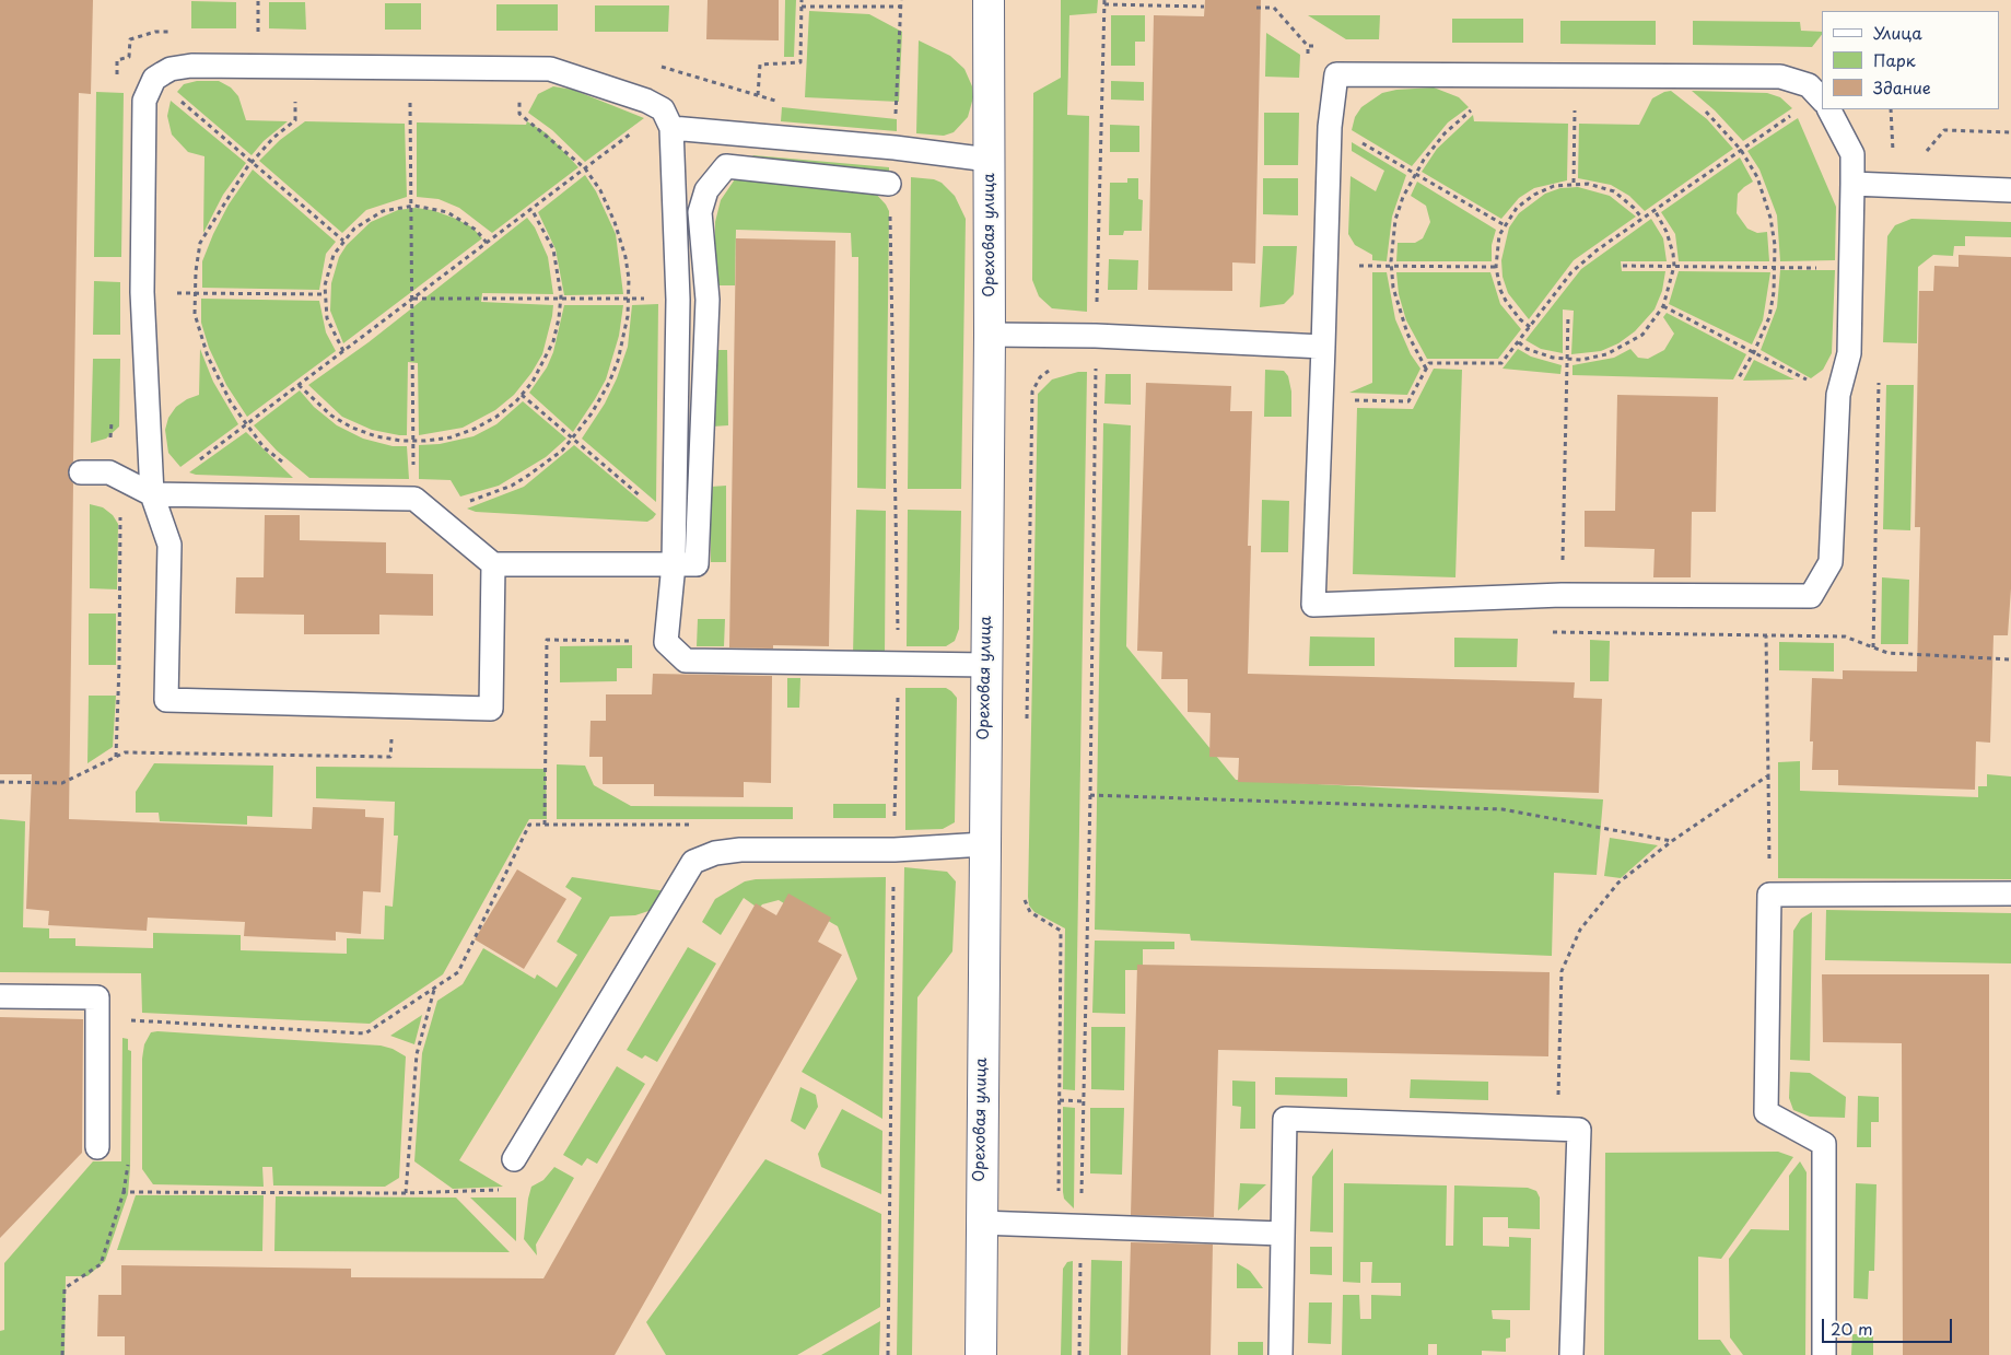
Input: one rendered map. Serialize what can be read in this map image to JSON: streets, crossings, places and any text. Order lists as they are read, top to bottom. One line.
{"streets":{"street":["Ореховая улица"]},"legend":["Улица","Парк","Здание"],"scale_bar":"20 m"}
